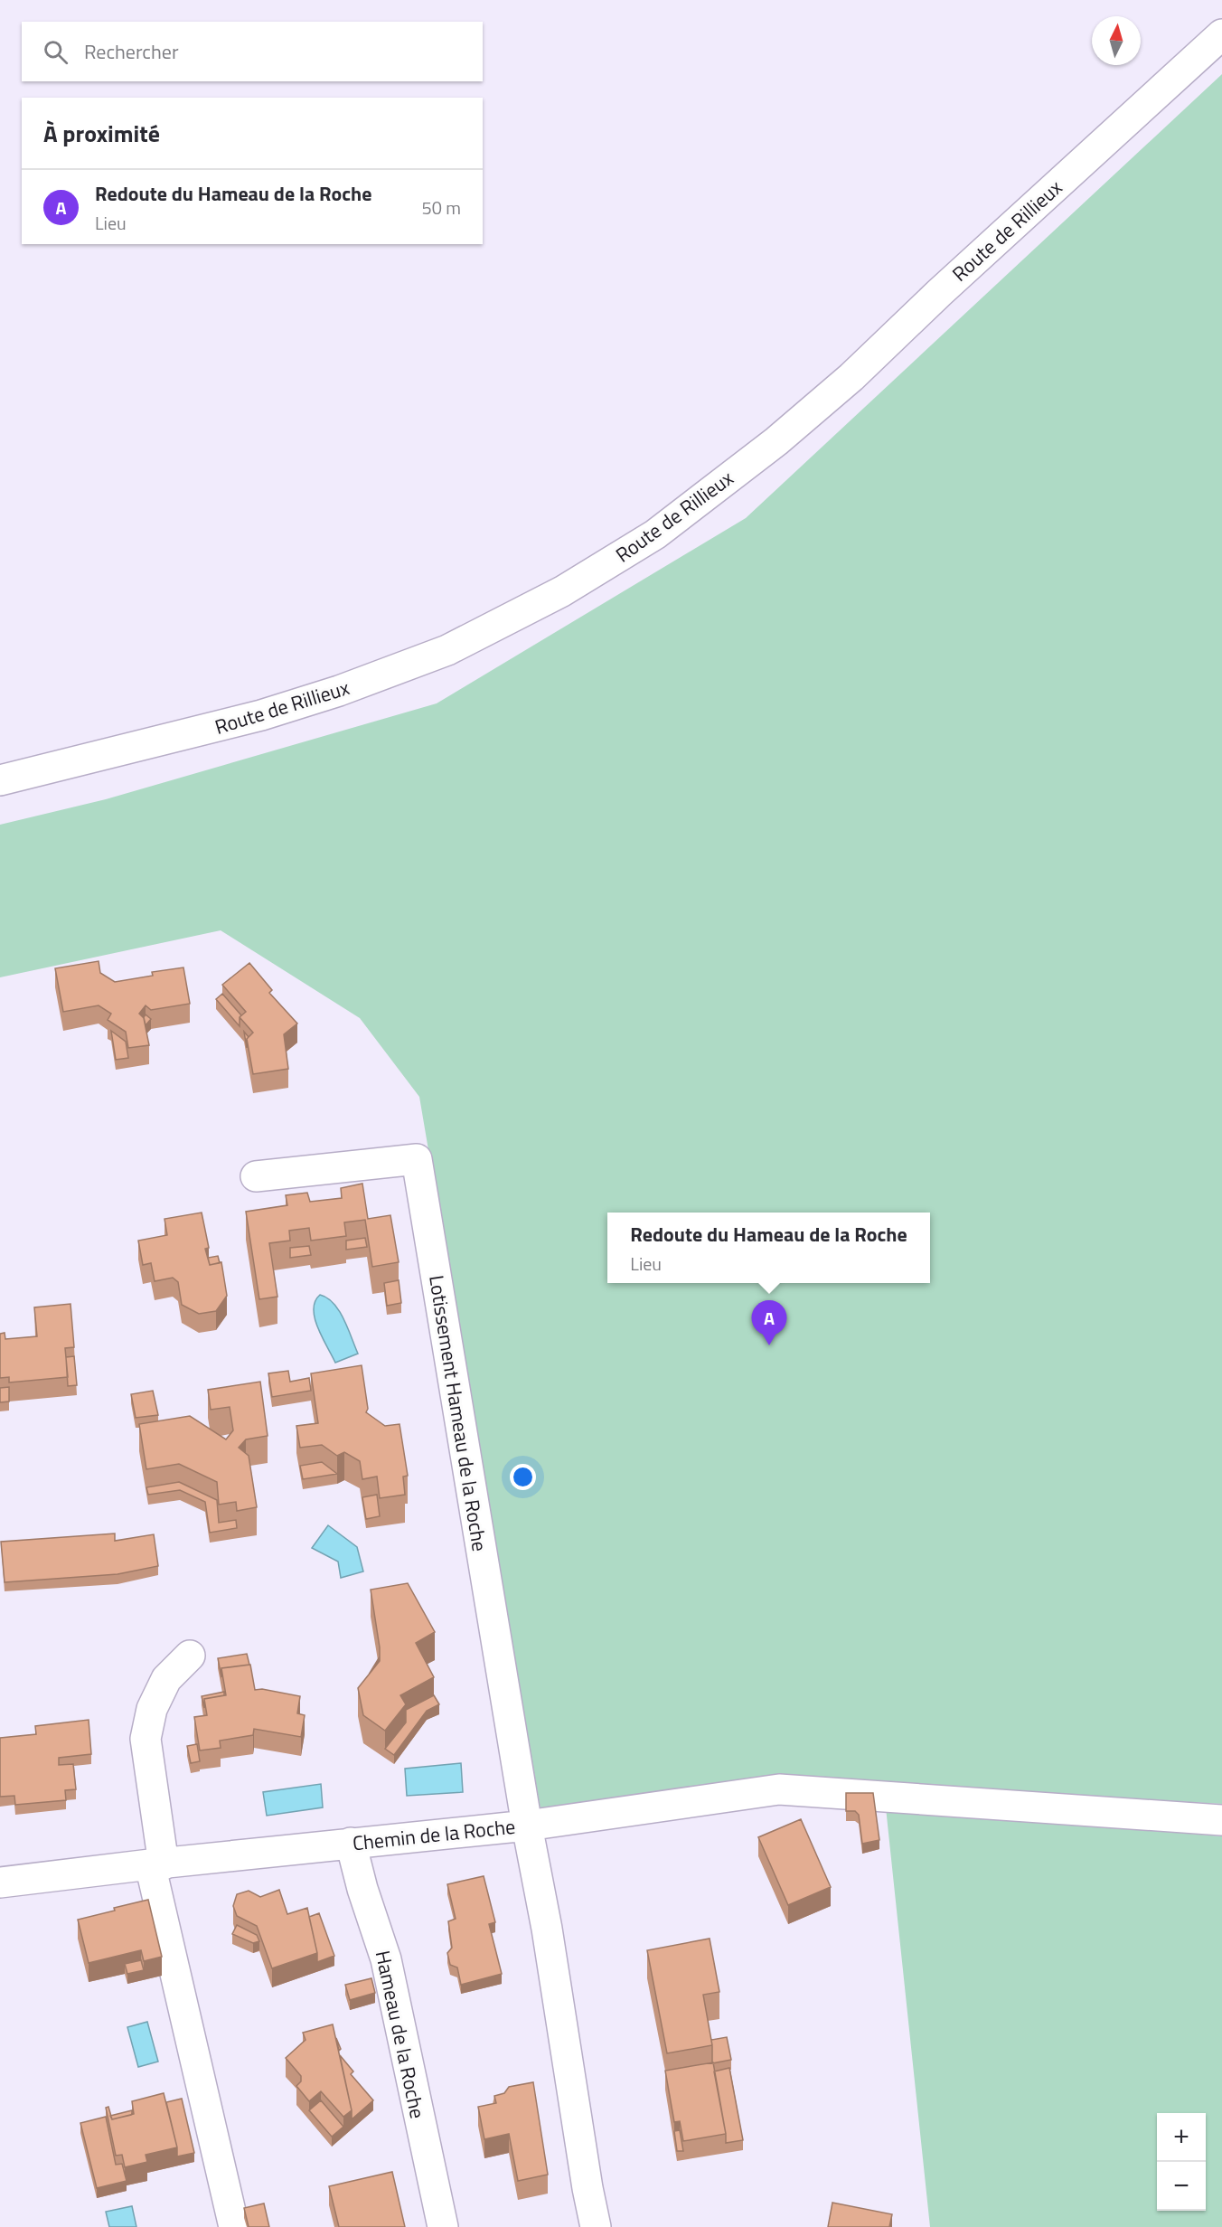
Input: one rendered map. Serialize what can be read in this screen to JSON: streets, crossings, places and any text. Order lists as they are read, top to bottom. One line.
{"streets":{"street":["Route de Rillieux","Lotissement Hameau de la Roche","Chemin de la Roche","Hameau de la Roche"]},"crossings":[["Lotissement Hameau de la Roche","Chemin de la Roche"],["Chemin de la Roche","Hameau de la Roche"]],"north":"top","page":{"search":"Rechercher","heading":"À proximité","list":[{"mark":"A","name":"Redoute du Hameau de la Roche","note":"Lieu","value":"50 m"}],"popup":["Redoute du Hameau de la Roche","Lieu"],"pins":"A","map_buttons":["+","−"]}}
